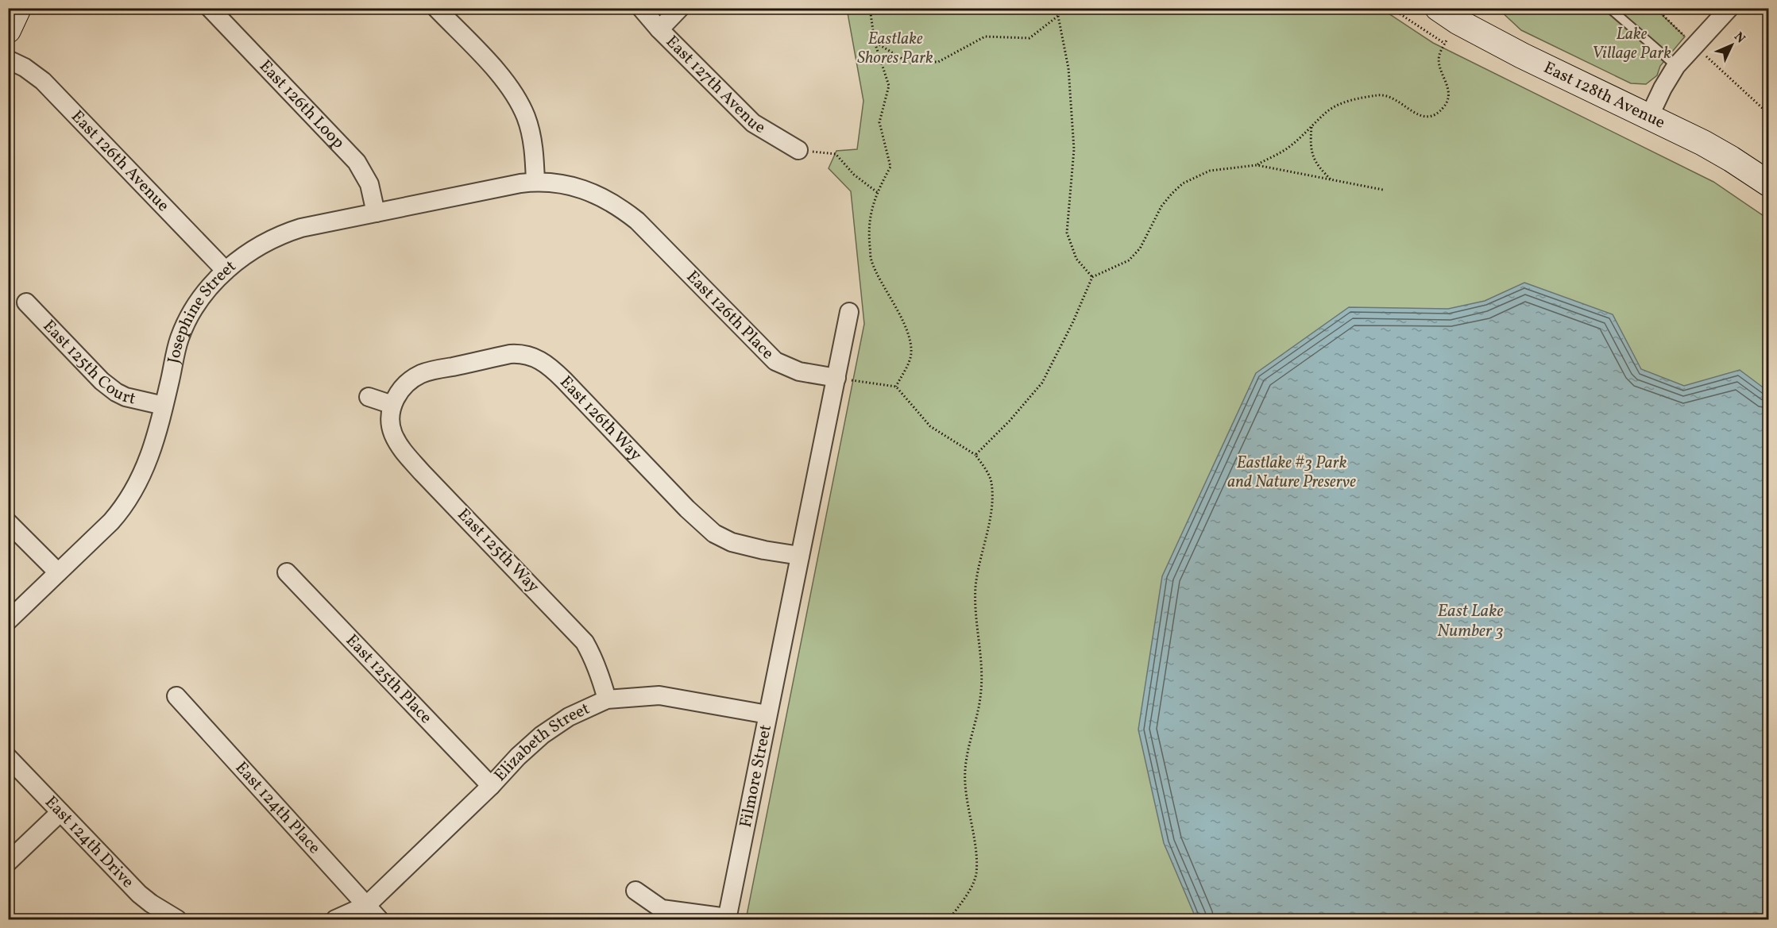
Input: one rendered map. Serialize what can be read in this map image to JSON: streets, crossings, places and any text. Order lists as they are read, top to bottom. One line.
{"streets":{"main road":["East 128th Avenue"],"street":["East 127th Avenue","East 126th Loop","East 126th Avenue","Josephine Street","East 126th Place","East 125th Court","East 126th Way","East 125th Way","East 125th Place","Elizabeth Street","Filmore Street","East 124th Place","East 124th Drive"]},"crossings":[["East 126th Loop","Josephine Street"],["East 126th Avenue","Josephine Street"],["Josephine Street","East 126th Place"],["Josephine Street","East 125th Court"],["East 126th Way","East 125th Way"],["East 126th Way","Filmore Street"],["East 125th Way","Elizabeth Street"],["East 125th Place","Elizabeth Street"],["Elizabeth Street","Filmore Street"],["Elizabeth Street","East 124th Place"]],"water":["East Lake Number 3"],"parks":["Lake Village Park","Eastlake Shores Park","Eastlake #3 Park and Nature Preserve"],"north":"top right"}
